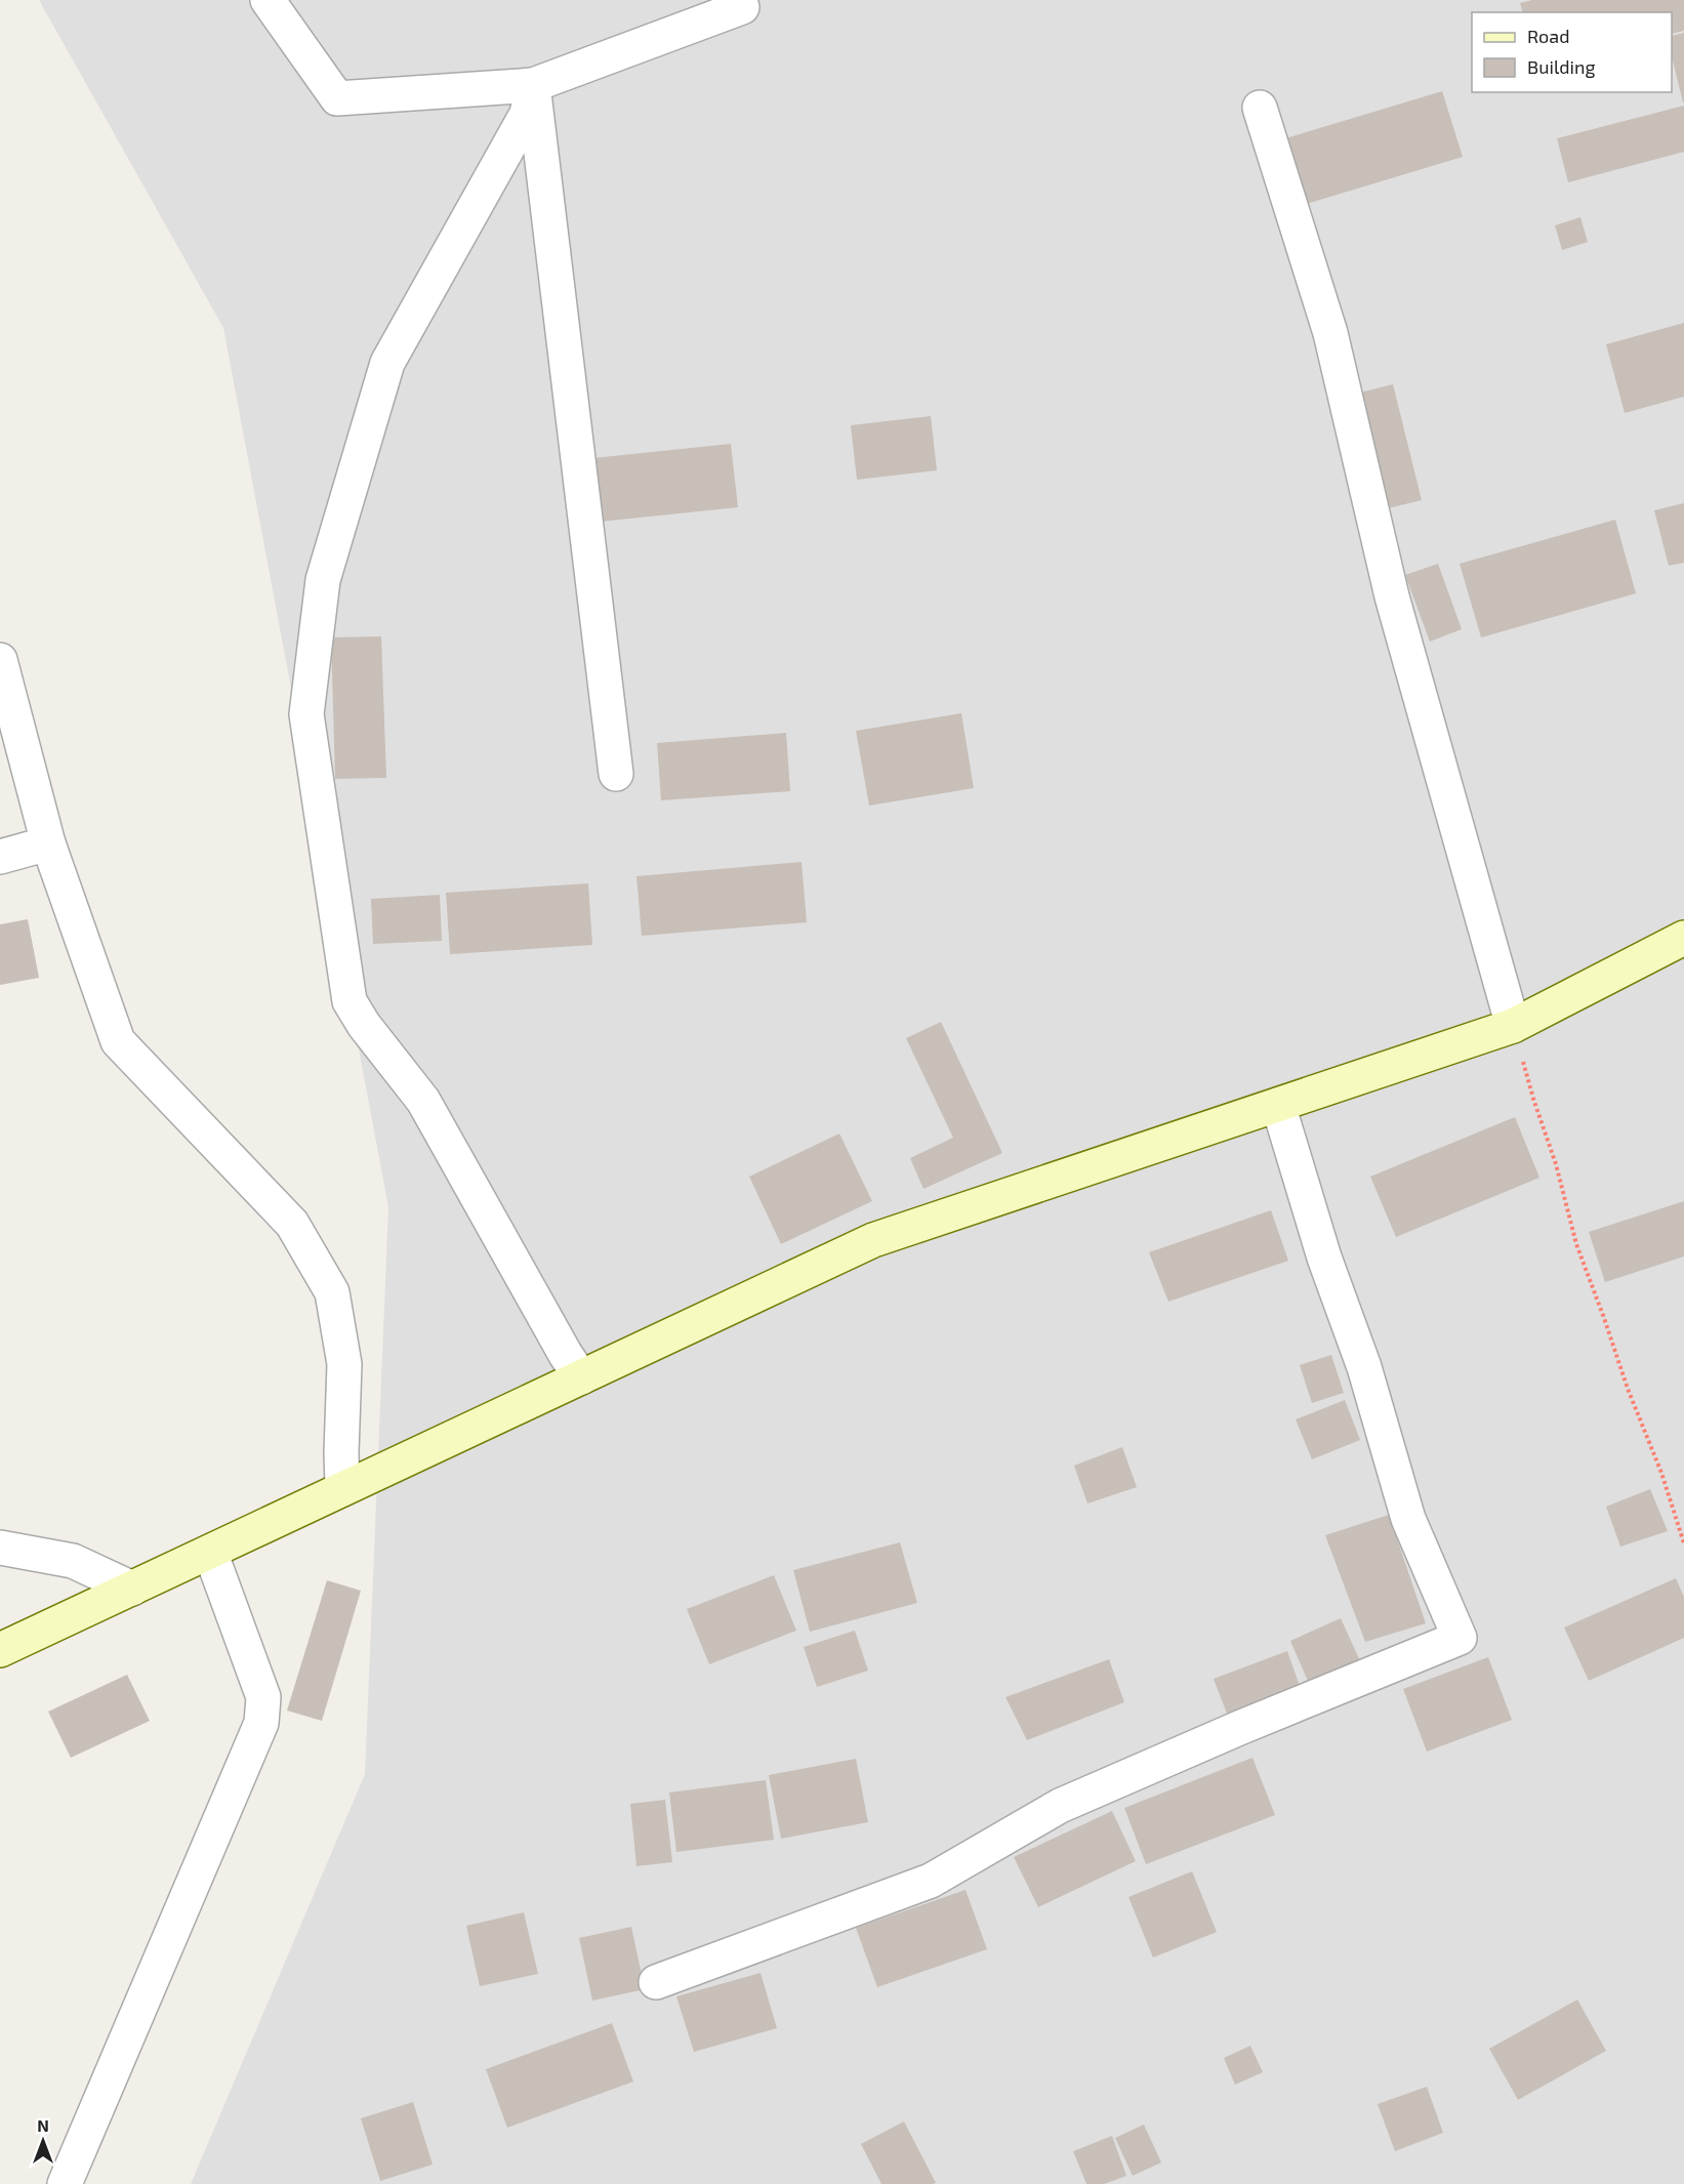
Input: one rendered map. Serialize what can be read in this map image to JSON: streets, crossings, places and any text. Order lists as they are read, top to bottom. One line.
{"legend":["Road","Building"],"north":"top"}
